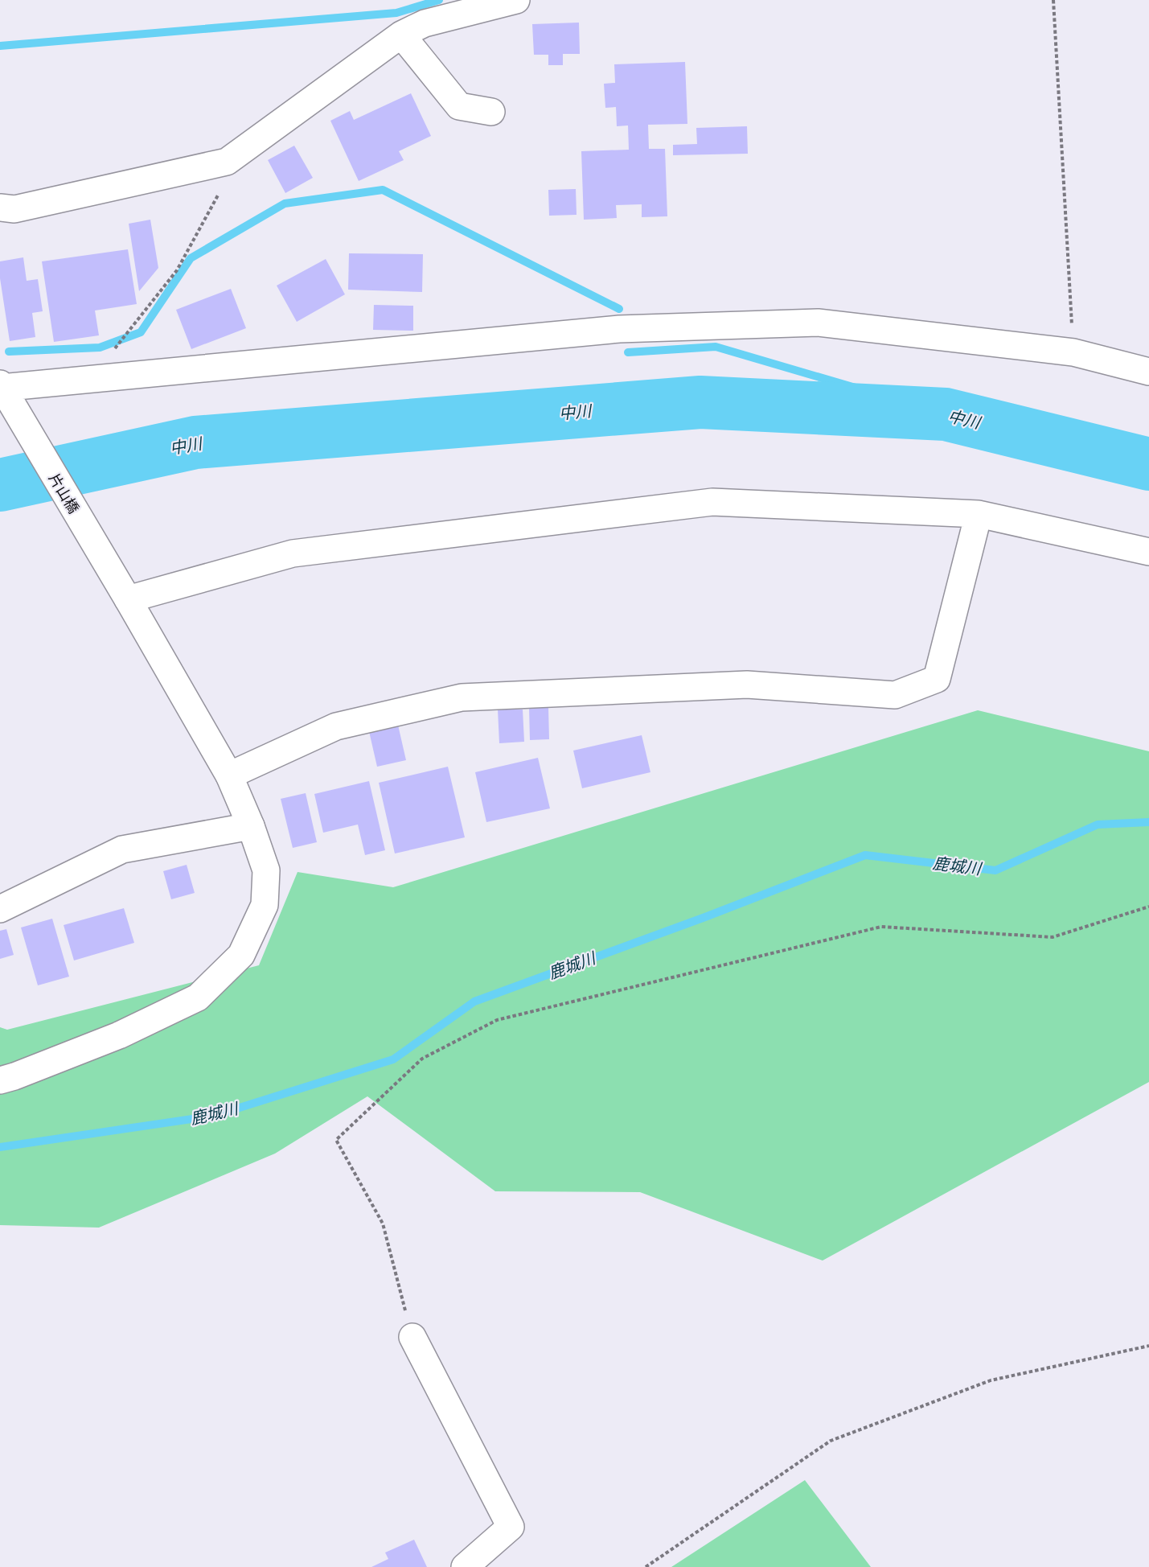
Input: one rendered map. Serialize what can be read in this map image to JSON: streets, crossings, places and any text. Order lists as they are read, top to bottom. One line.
{"streets":{"street":["片山橋"]},"water":["中川","鹿城川"]}
